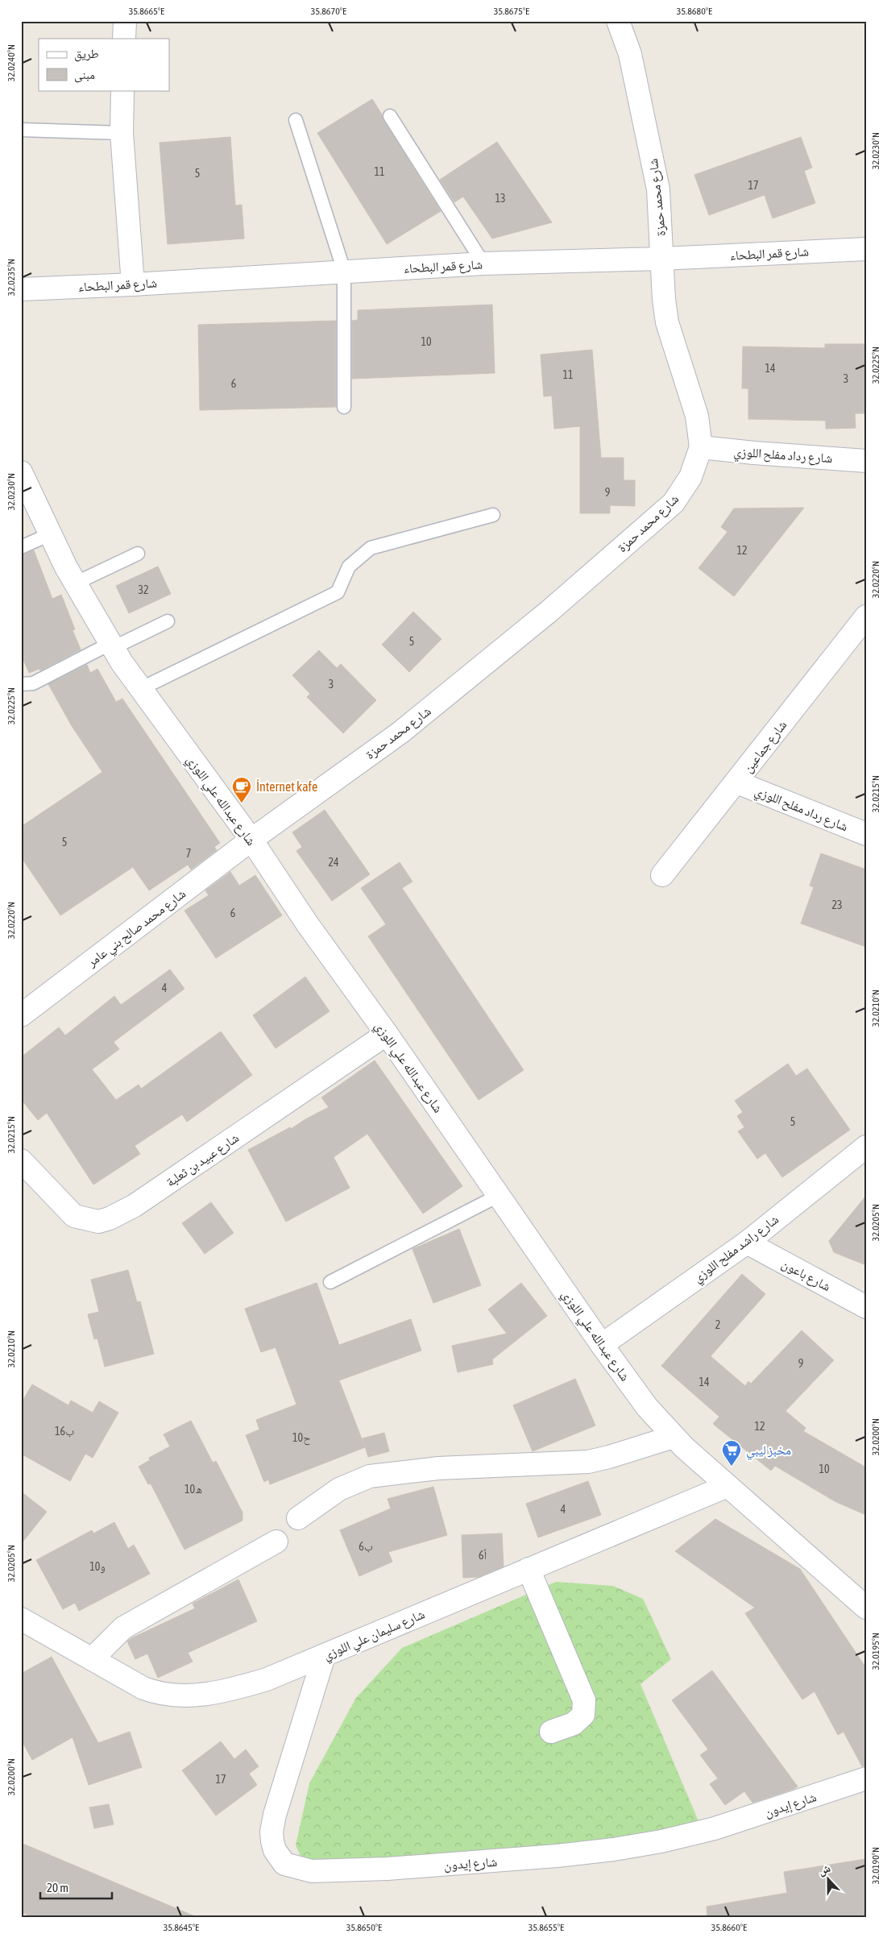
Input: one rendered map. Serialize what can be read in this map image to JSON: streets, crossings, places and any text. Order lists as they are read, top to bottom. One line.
{"streets":{"street":["شارع محمد حمزة","شارع قمر البطحاء","شارع رداد مفلح اللوزي","شارع جماعين","شارع عبدالله علي اللوزي","شارع محمد صالح بني عامر","شارع عبيد بن ثعلبة","شارع راشد مفلح اللوزي","شارع باعون","شارع سليمان علي اللوزي","شارع إيدون"]},"crossings":[["شارع محمد حمزة","شارع قمر البطحاء"],["شارع محمد حمزة","شارع رداد مفلح اللوزي"],["شارع محمد حمزة","شارع عبدالله علي اللوزي"],["شارع محمد حمزة","شارع محمد صالح بني عامر"],["شارع رداد مفلح اللوزي","شارع جماعين"],["شارع عبدالله علي اللوزي","شارع محمد صالح بني عامر"],["شارع عبدالله علي اللوزي","شارع عبيد بن ثعلبة"],["شارع عبدالله علي اللوزي","شارع راشد مفلح اللوزي"],["شارع عبدالله علي اللوزي","شارع سليمان علي اللوزي"],["شارع راشد مفلح اللوزي","شارع باعون"],["شارع سليمان علي اللوزي","شارع إيدون"]],"places":{"cafe":["İnternet kafe"],"supermarket":["مخبز ليبي"]},"house_numbers":["11","5","17","13","10","14","11","3","6","9","12","32","5","3","5","7","24","23","6","4","5","2","9","14","12","16ب","10ح","10","10ه","4","6ب","6أ","10و","17"],"legend":["طريق","مبنى"],"scale_bar":"20 m","north":"top","coordinates":["35.8665°E","35.8670°E","35.8675°E","35.8680°E","32.0240°N","32.0230°N","32.0235°N","32.0225°N","32.0220°N","32.0215°N","32.0210°N","32.0205°N","32.0200°N","32.0195°N","32.0190°N","35.8645°E","35.8650°E","35.8655°E","35.8660°E"]}
